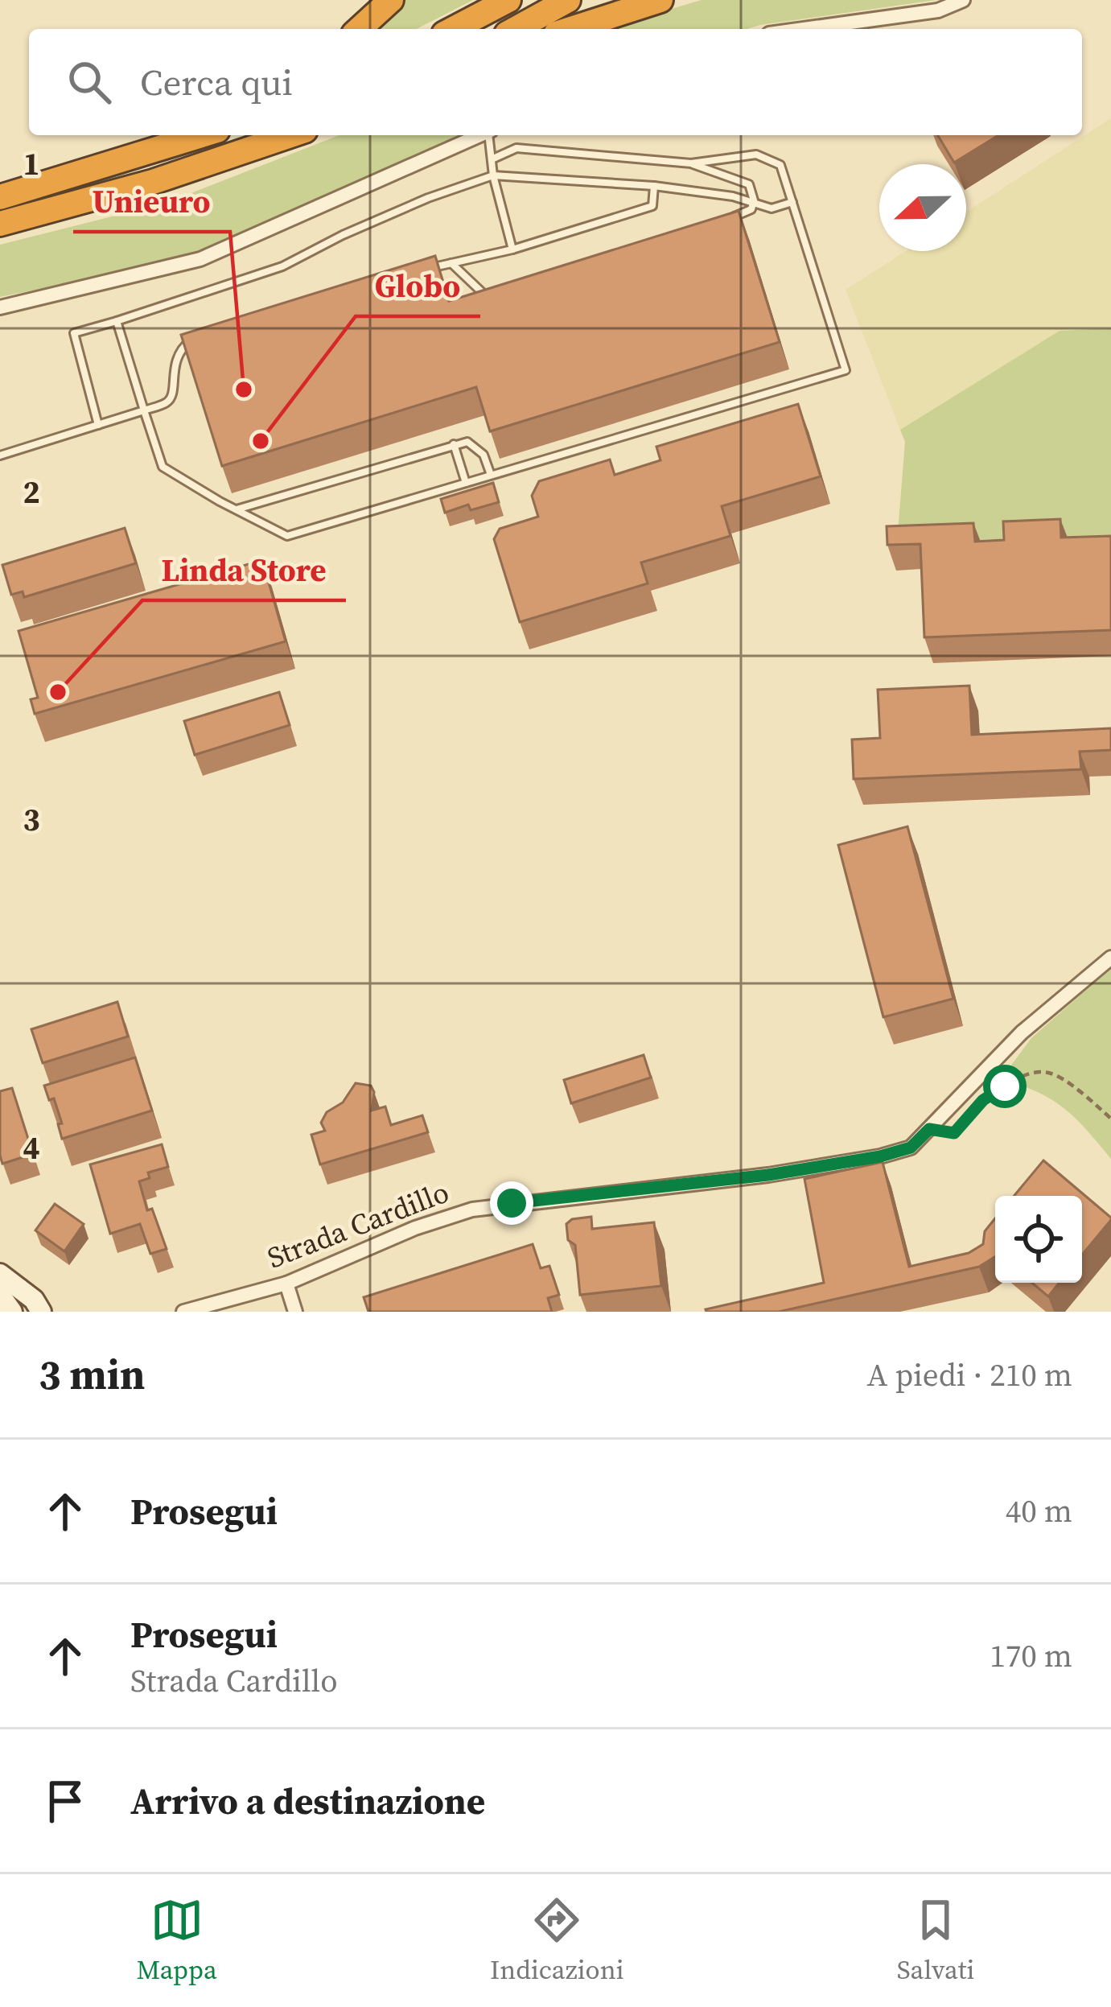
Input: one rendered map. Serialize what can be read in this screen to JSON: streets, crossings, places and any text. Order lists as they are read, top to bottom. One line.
{"streets":{"street":["Strada Cardillo"]},"places":["Unieuro","Globo","Linda Store"],"north":"left","page":{"search":"Cerca qui","heading":["3 min","A piedi · 210 m"],"list":[["Prosegui","40 m"],["Prosegui","Strada Cardillo","170 m"],"Arrivo a destinazione"],"nav":["Mappa","Indicazioni","Salvati"]},"grid":{"rows":["1","2","3","4"]}}
